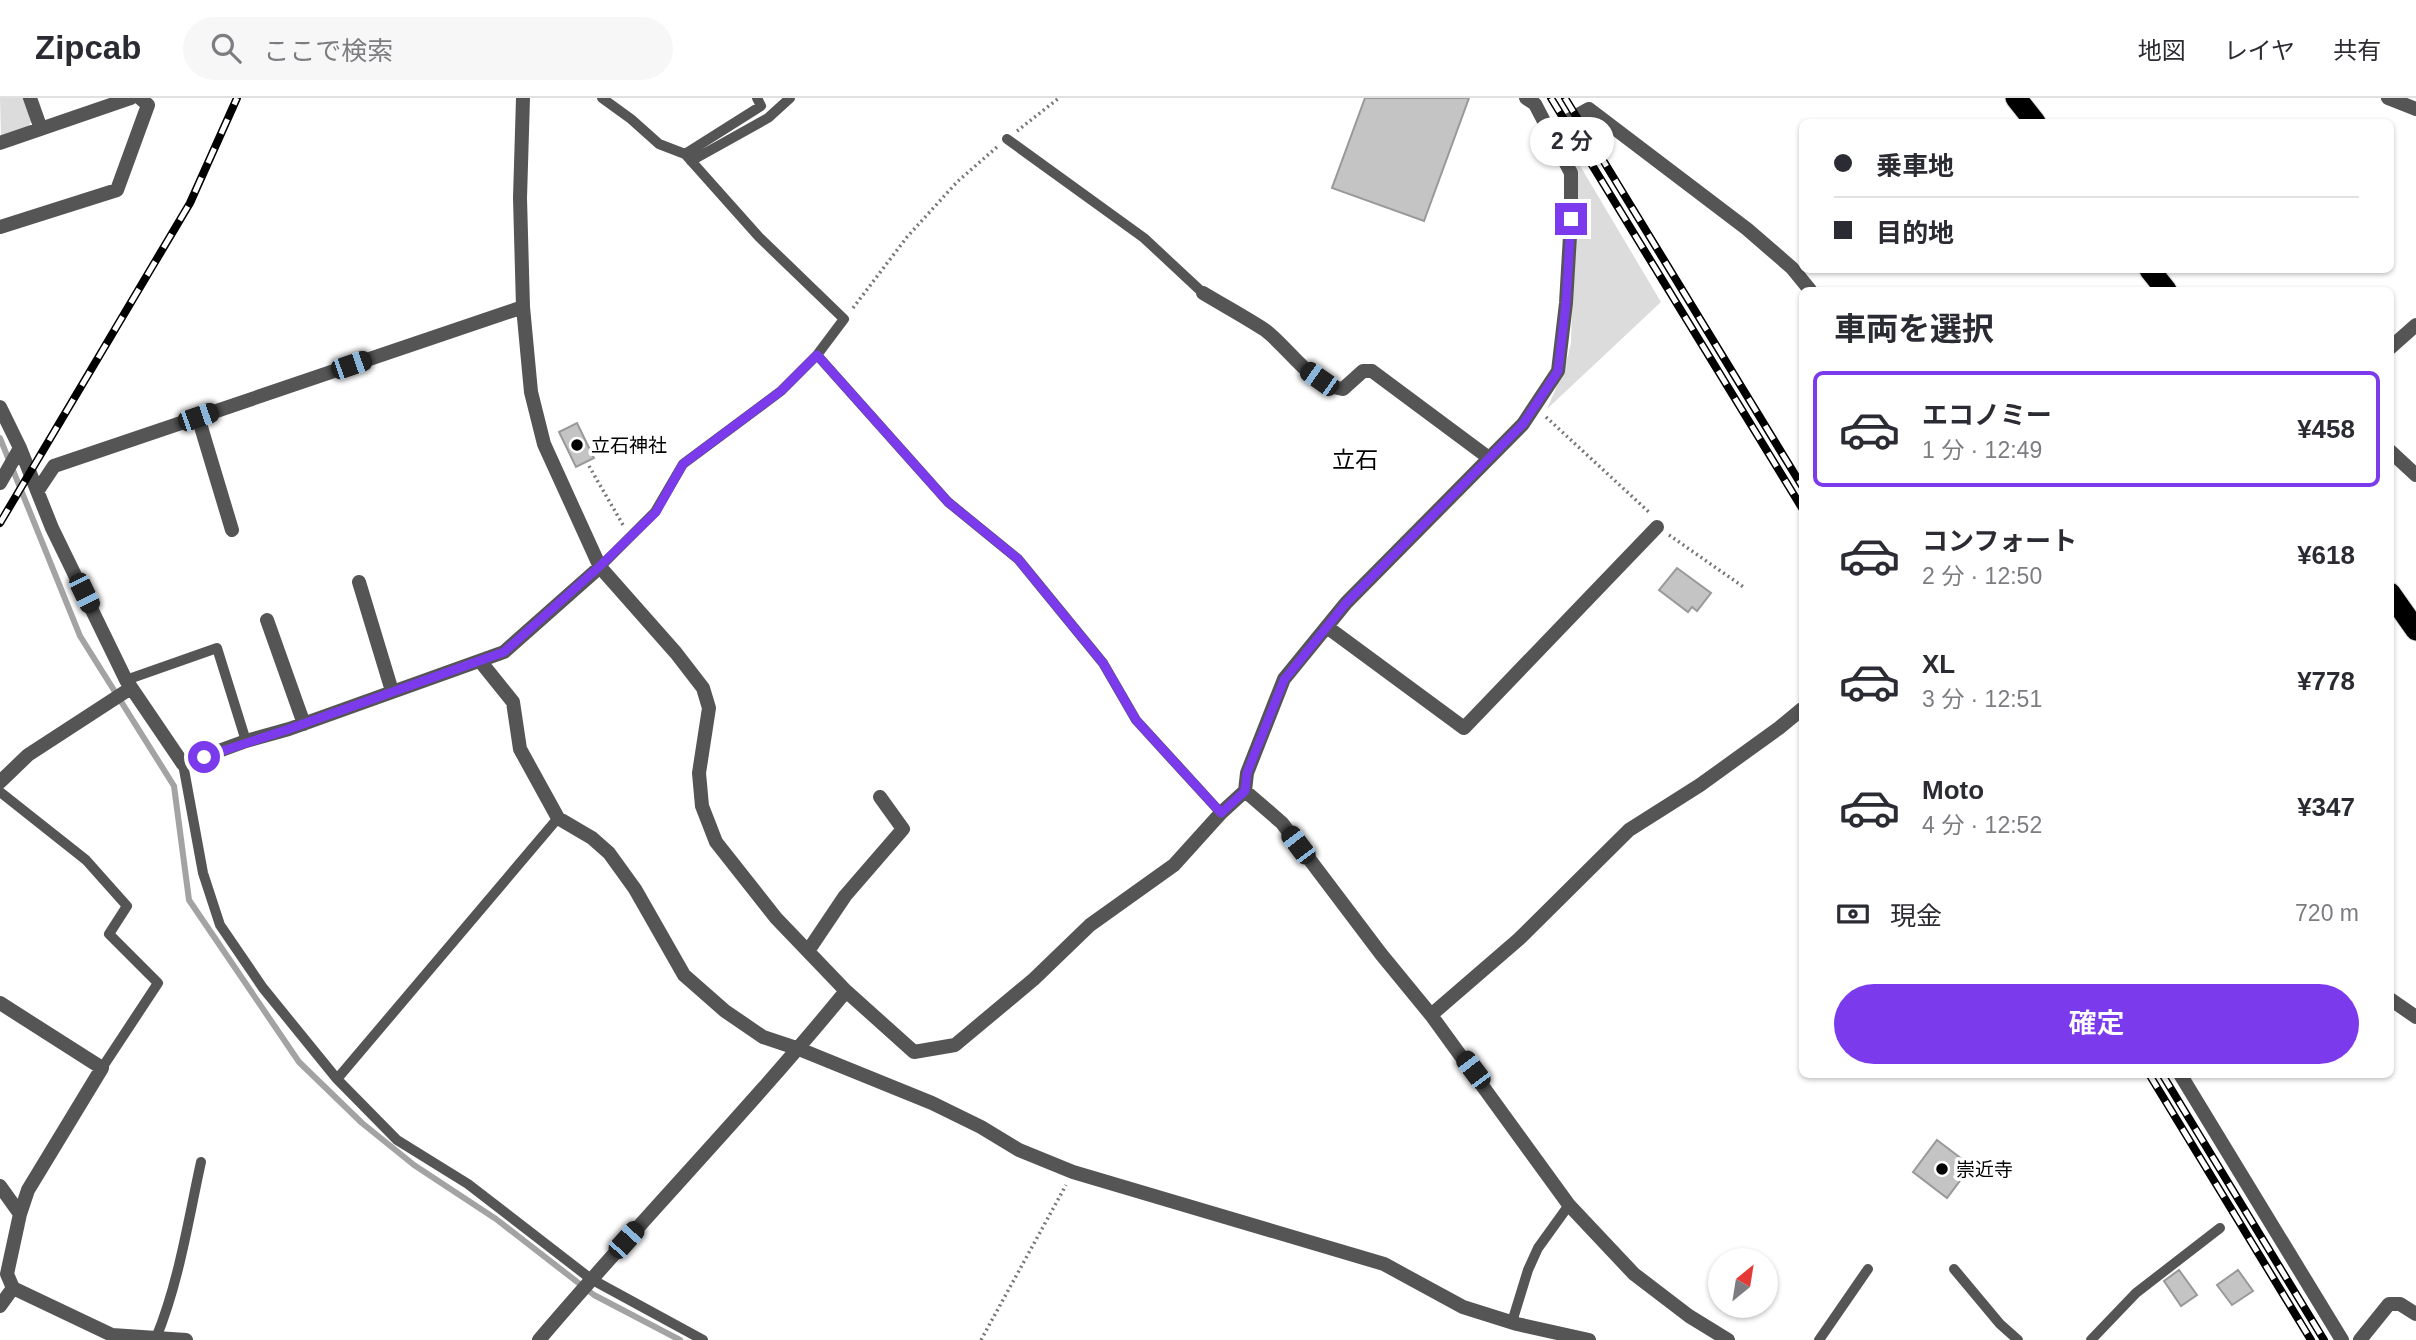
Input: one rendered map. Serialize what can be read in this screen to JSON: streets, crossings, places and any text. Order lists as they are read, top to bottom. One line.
{"districts":["立石"],"places":["立石神社","崇近寺"],"north":"top right","page":{"header":"Zipcab","search":"ここで検索","nav":["地図","レイヤ","共有"],"bubble":"2 分","banner":["乗車地","目的地"],"heading":"車両を選択","list":[{"name":"エコノミー","note":"1 分 · 12:49","value":"¥458"},{"name":"コンフォート","note":"2 分 · 12:50","value":"¥618"},{"name":"XL","note":"3 分 · 12:51","value":"¥778"},{"name":"Moto","note":"4 分 · 12:52","value":"¥347"}],"pay":["現金","720 m"],"buttons":"確定"}}
